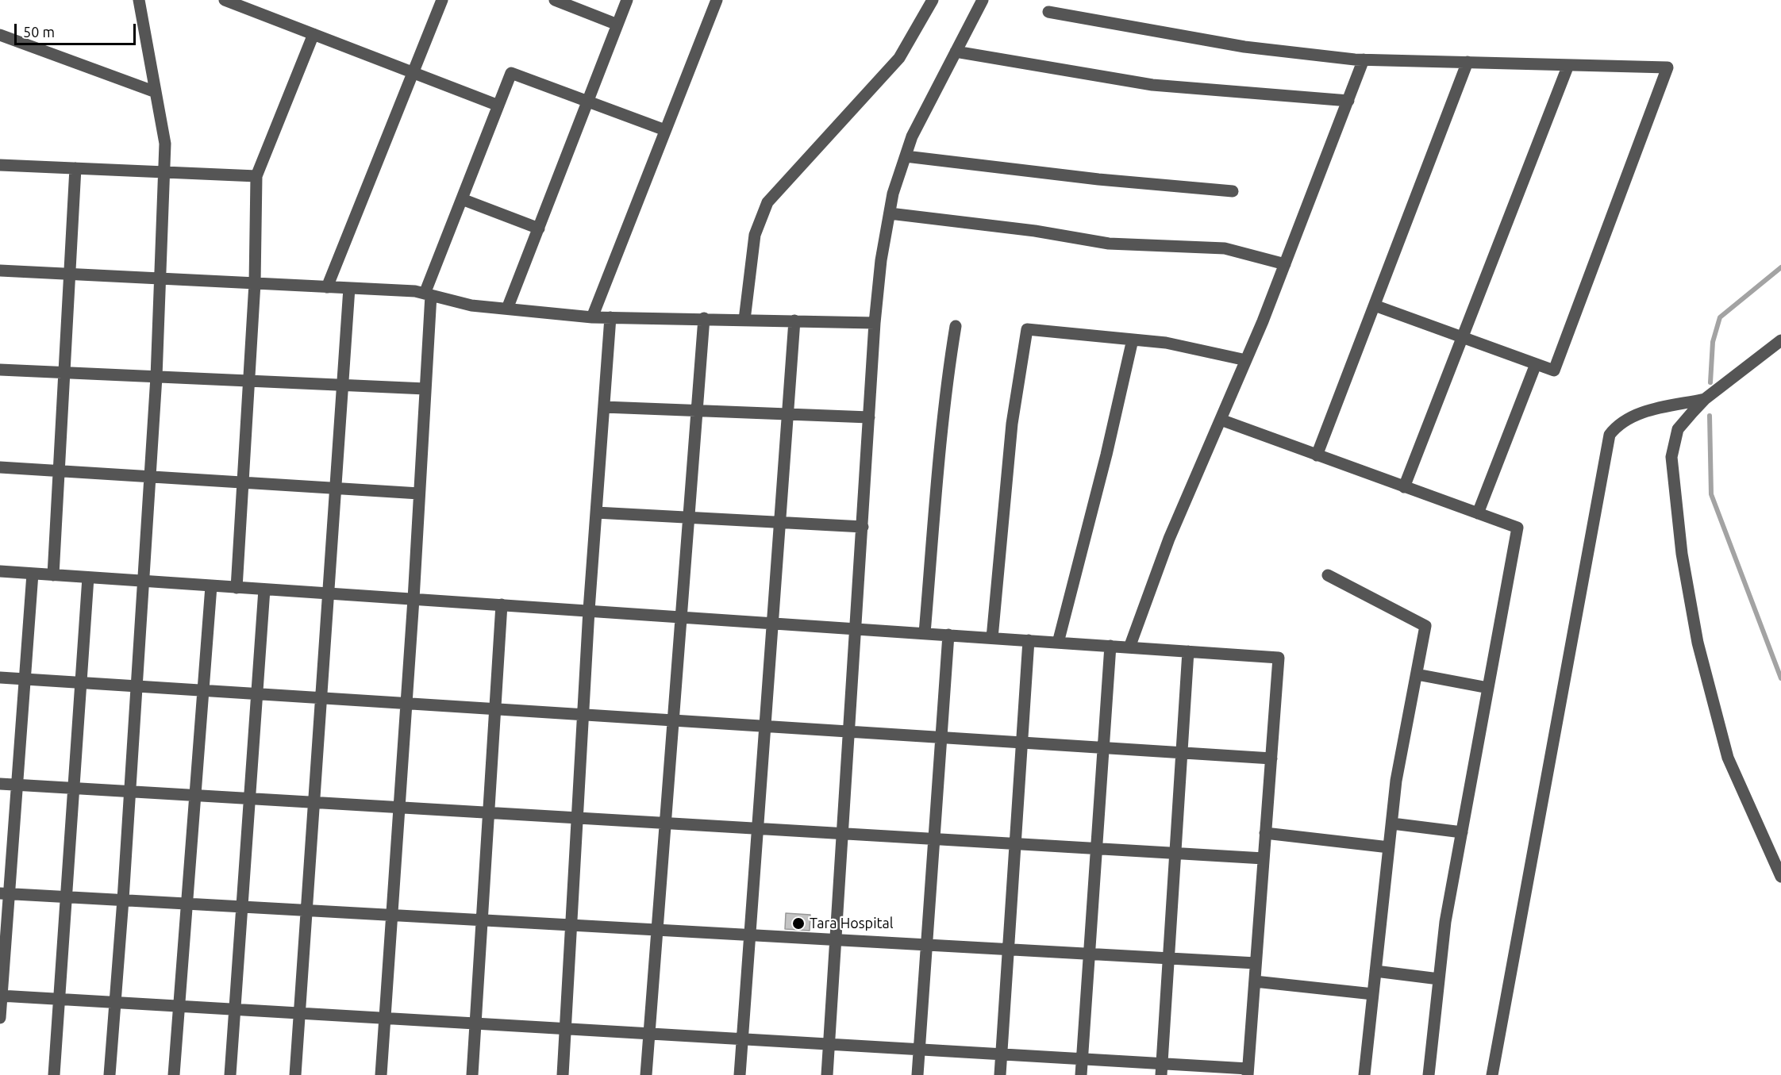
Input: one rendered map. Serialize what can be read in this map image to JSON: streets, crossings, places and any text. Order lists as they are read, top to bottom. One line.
{"places":["Tara Hospital"],"scale_bar":"50 m"}
